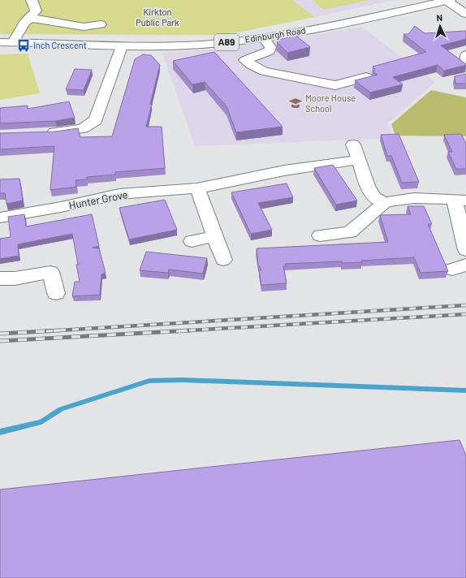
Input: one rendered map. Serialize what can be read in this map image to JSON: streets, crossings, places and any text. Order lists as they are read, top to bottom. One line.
{"streets":{"street":["Edinburgh Road","A89","Hunter Grove"]},"parks":["Kirkton Public Park"],"places":{"bus stop":["Inch Crescent"],"school or university":["Moore House School"]},"north":"top"}
